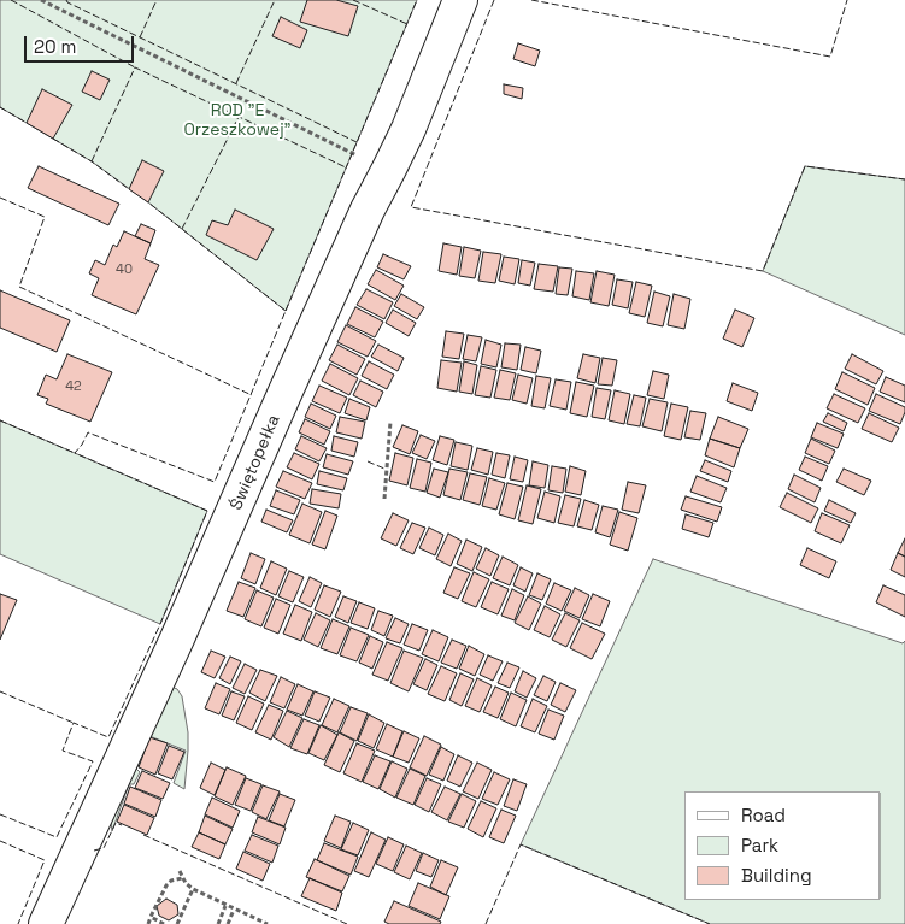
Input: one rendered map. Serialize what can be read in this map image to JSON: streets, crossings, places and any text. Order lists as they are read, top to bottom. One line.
{"streets":{"street":["Świętopełka"]},"parks":["ROD \"E Orzeszkowej\""],"house_numbers":["40","42"],"legend":["Road","Park","Building"],"scale_bar":"20 m"}
